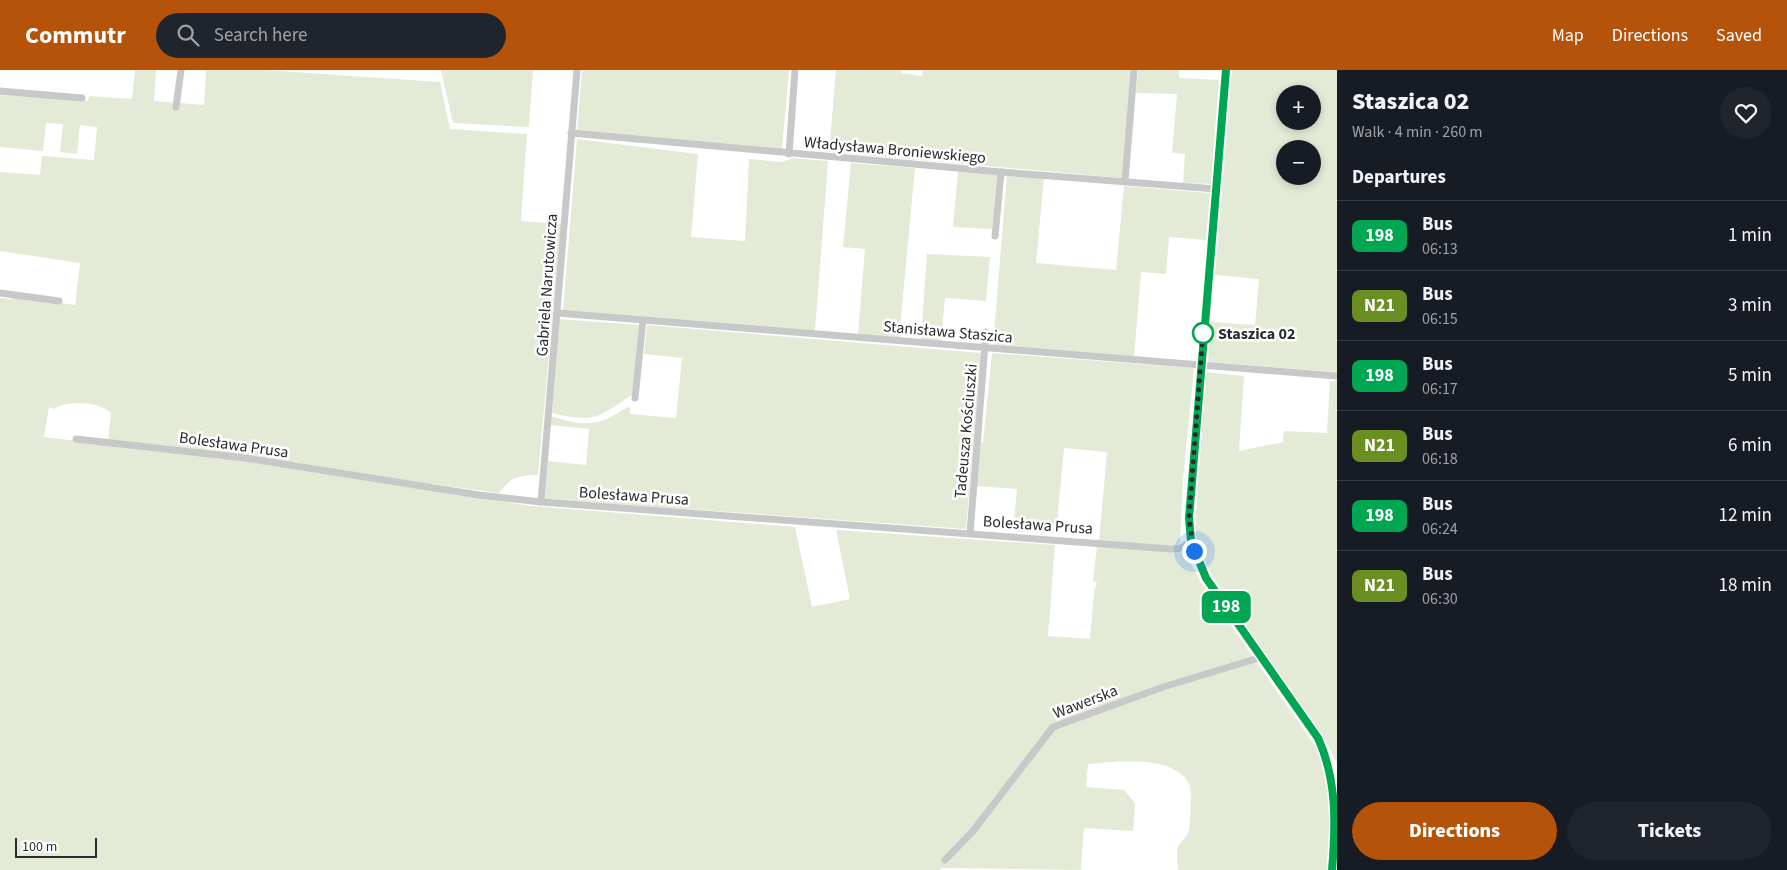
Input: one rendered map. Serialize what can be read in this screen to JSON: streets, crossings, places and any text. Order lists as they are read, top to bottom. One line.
{"streets":{"street":["Władysława Broniewskiego","Gabriela Narutowicza","Stanisława Staszica","Tadeusza Kościuszki","Bolesława Prusa","Wawerska"]},"crossings":[["Władysława Broniewskiego","Gabriela Narutowicza"],["Gabriela Narutowicza","Stanisława Staszica"],["Gabriela Narutowicza","Bolesława Prusa"],["Stanisława Staszica","Tadeusza Kościuszki"],["Tadeusza Kościuszki","Bolesława Prusa"]],"places":["Staszica 02"],"lines":["bus line 198"],"scale_bar":"100 m","page":{"header":"Commutr","search":"Search here","nav":["Map","Directions","Saved"],"on_map":"198","heading":[["Staszica 02","Walk · 4 min · 260 m"],"Departures"],"map_buttons":["+","−"],"list":[{"mark":"198","name":"Bus","note":"06:13","value":"1 min"},{"mark":"N21","name":"Bus","note":"06:15","value":"3 min"},{"mark":"198","name":"Bus","note":"06:17","value":"5 min"},{"mark":"N21","name":"Bus","note":"06:18","value":"6 min"},{"mark":"198","name":"Bus","note":"06:24","value":"12 min"},{"mark":"N21","name":"Bus","note":"06:30","value":"18 min"}],"buttons":["Directions","Tickets"],"scale":"100 m"}}
